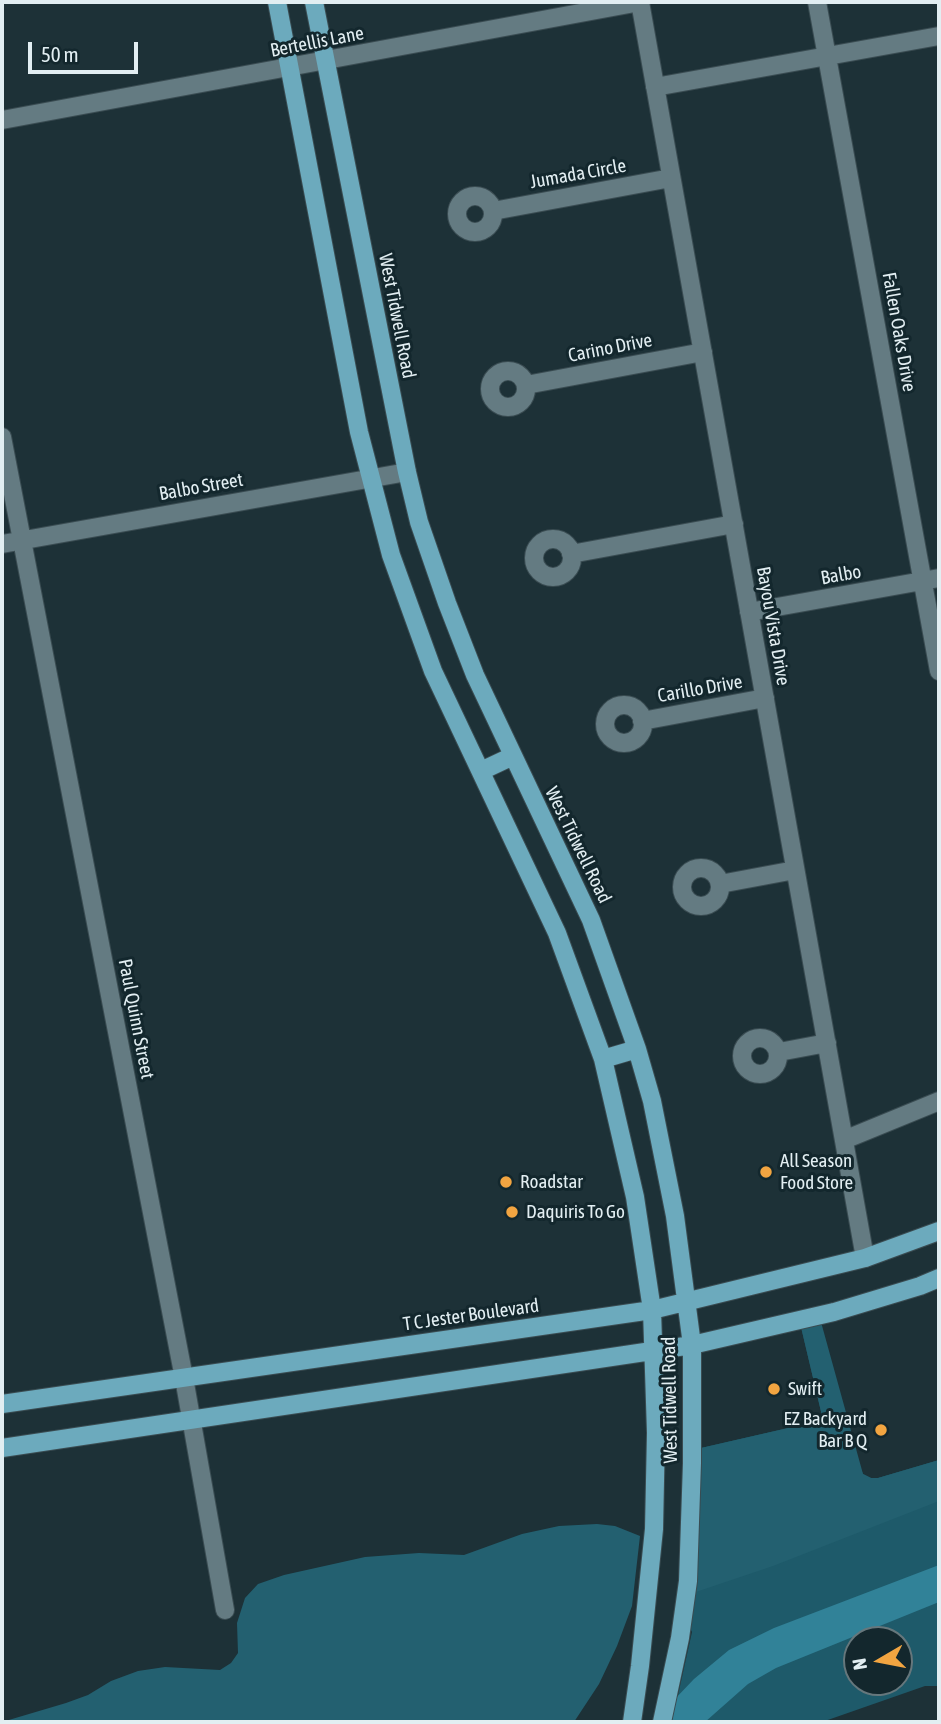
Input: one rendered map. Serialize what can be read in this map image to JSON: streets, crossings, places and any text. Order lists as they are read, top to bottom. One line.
{"streets":{"main road":["West Tidwell Road","T C Jester Boulevard"],"street":["Bertellis Lane","Jumada Circle","Fallen Oaks Drive","Carino Drive","Balbo Street","Balbo","Bayou Vista Drive","Carillo Drive","Paul Quinn Street"]},"crossings":[["Bertellis Lane","West Tidwell Road"],["Bertellis Lane","Bayou Vista Drive"],["Jumada Circle","Bayou Vista Drive"],["West Tidwell Road","Balbo Street"],["West Tidwell Road","T C Jester Boulevard"],["Fallen Oaks Drive","Balbo"],["Carino Drive","Bayou Vista Drive"],["Balbo Street","Paul Quinn Street"],["Balbo","Bayou Vista Drive"],["Bayou Vista Drive","Carillo Drive"],["Bayou Vista Drive","T C Jester Boulevard"],["Paul Quinn Street","T C Jester Boulevard"]],"places":["All Season Food Store","Roadstar","Daquiris To Go","Swift","EZ Backyard Bar B Q"],"scale_bar":"50 m","north":"left"}
